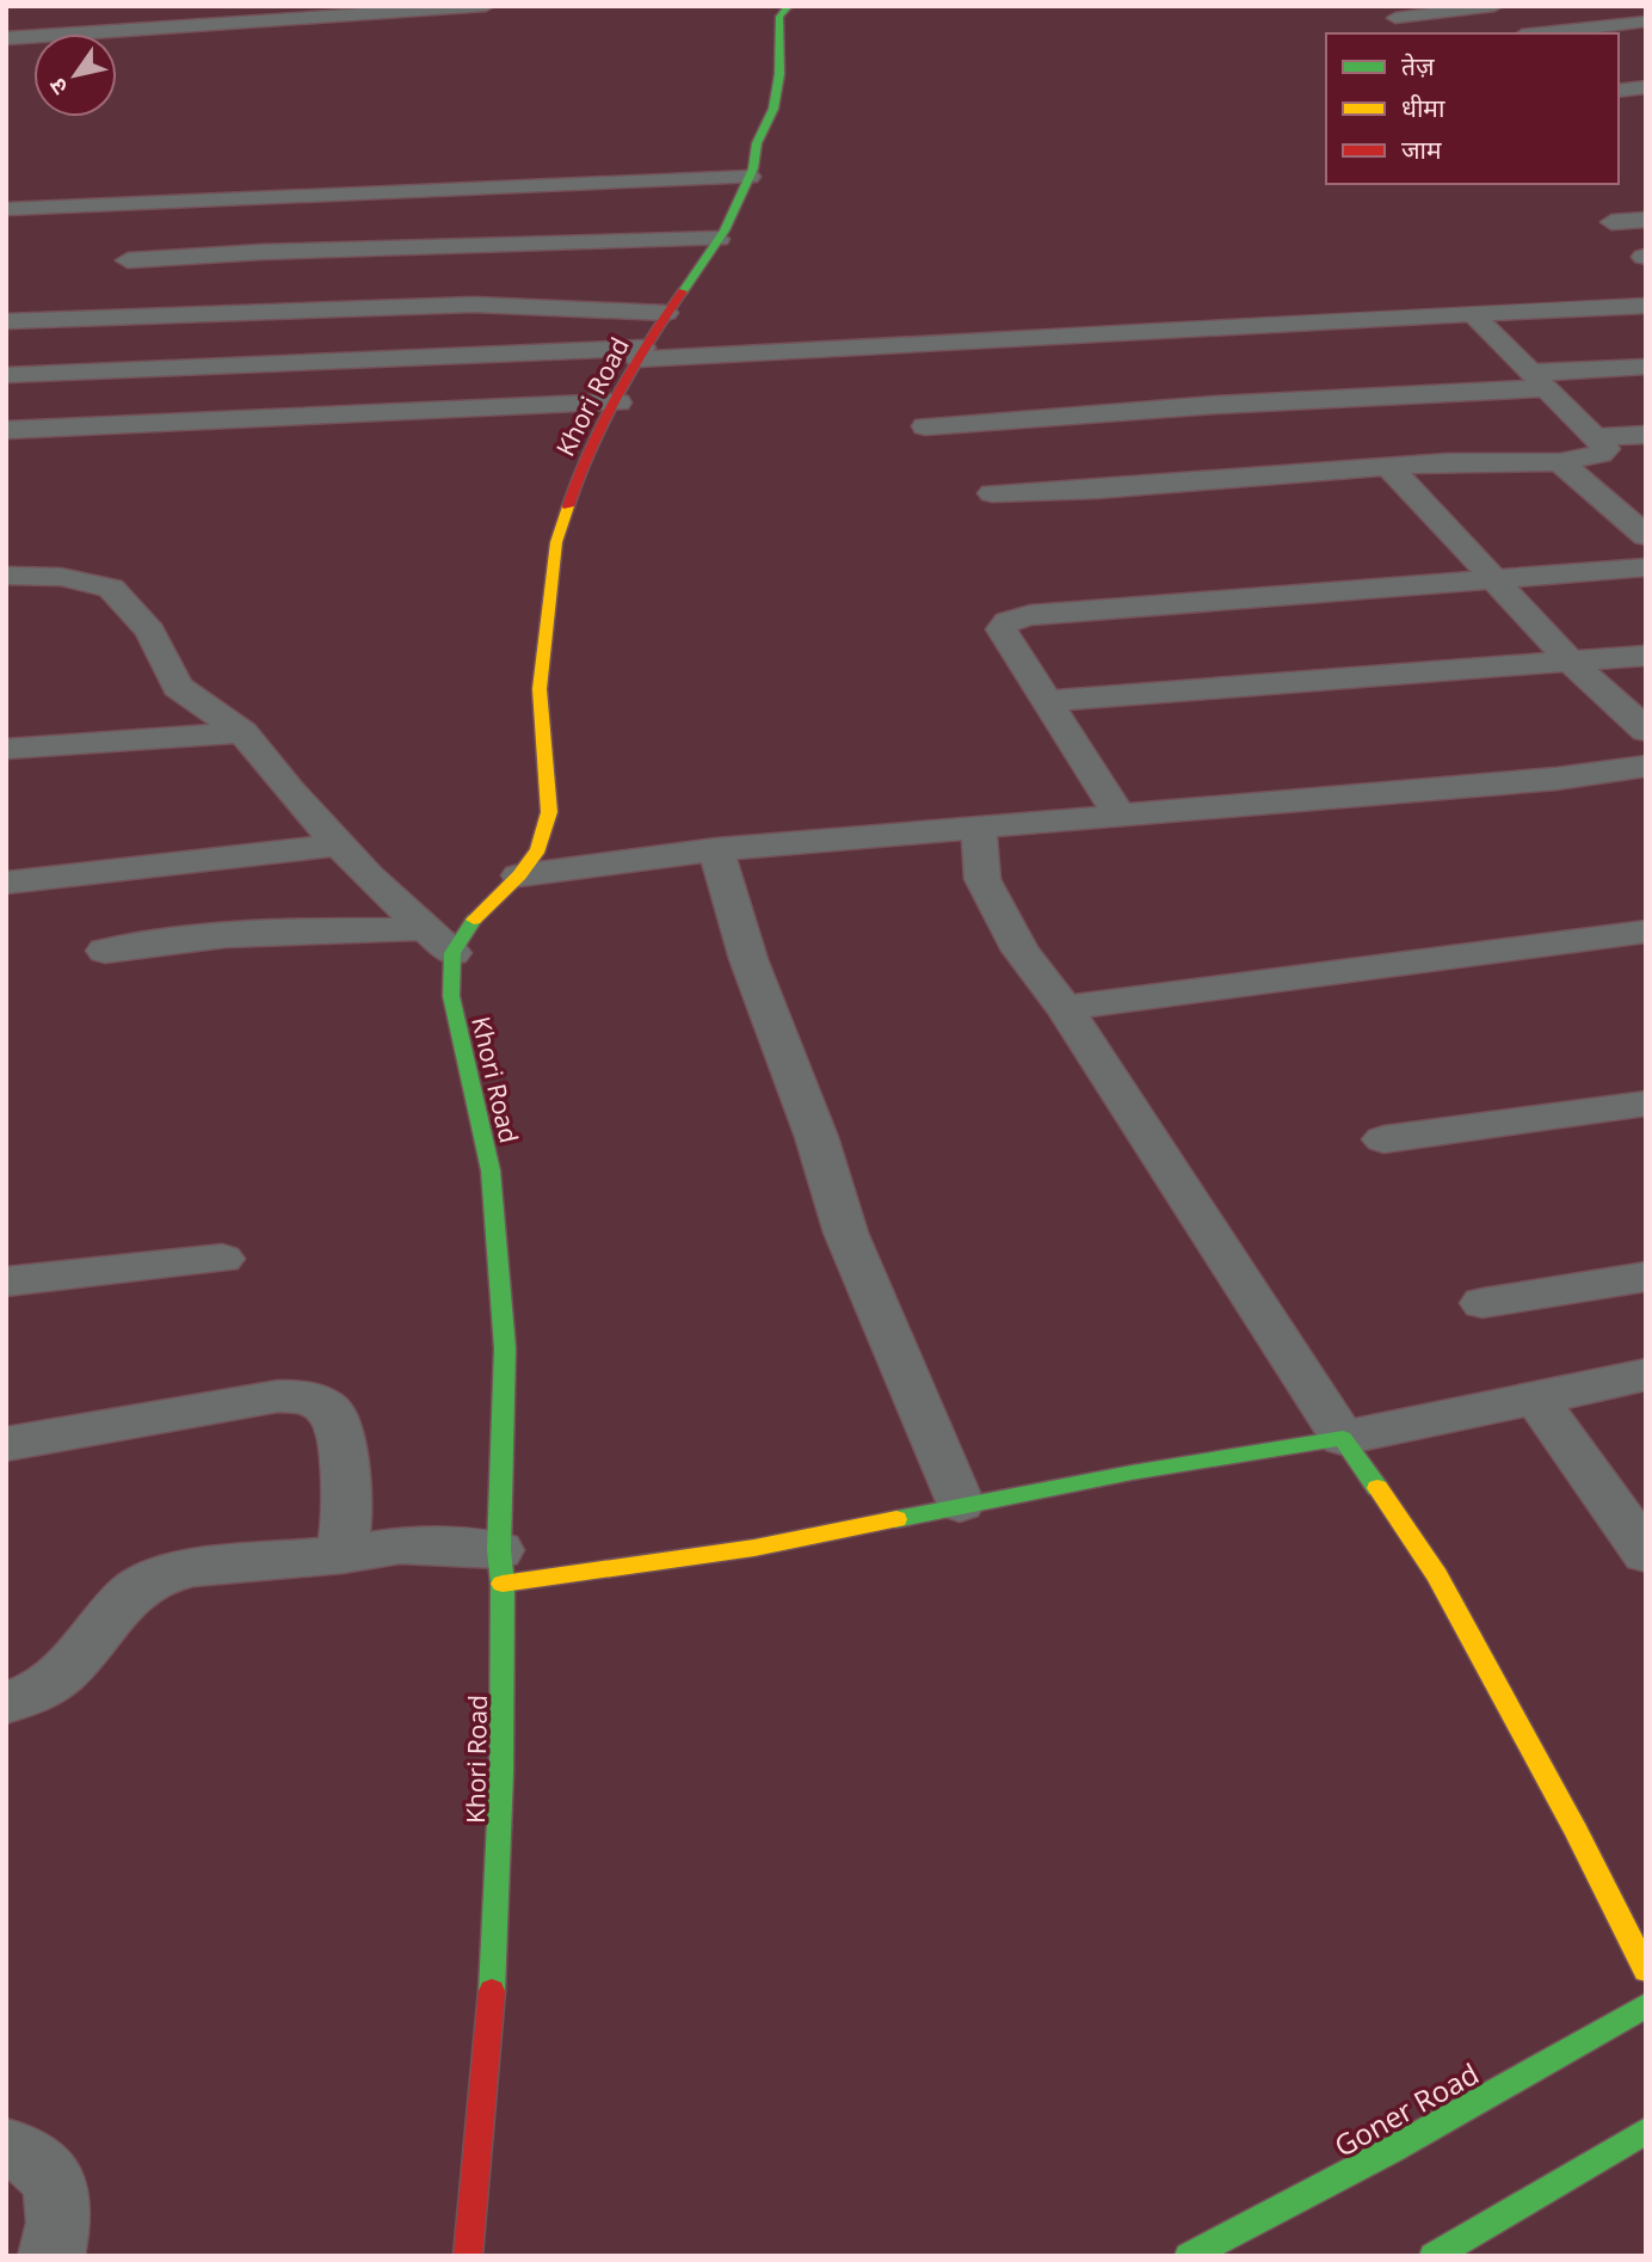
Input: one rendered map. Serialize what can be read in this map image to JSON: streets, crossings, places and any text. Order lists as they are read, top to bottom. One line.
{"streets":{"street":["Khori Road","Goner Road"]},"legend":["तेज़","धीमा","जाम"],"north":"bottom left"}
